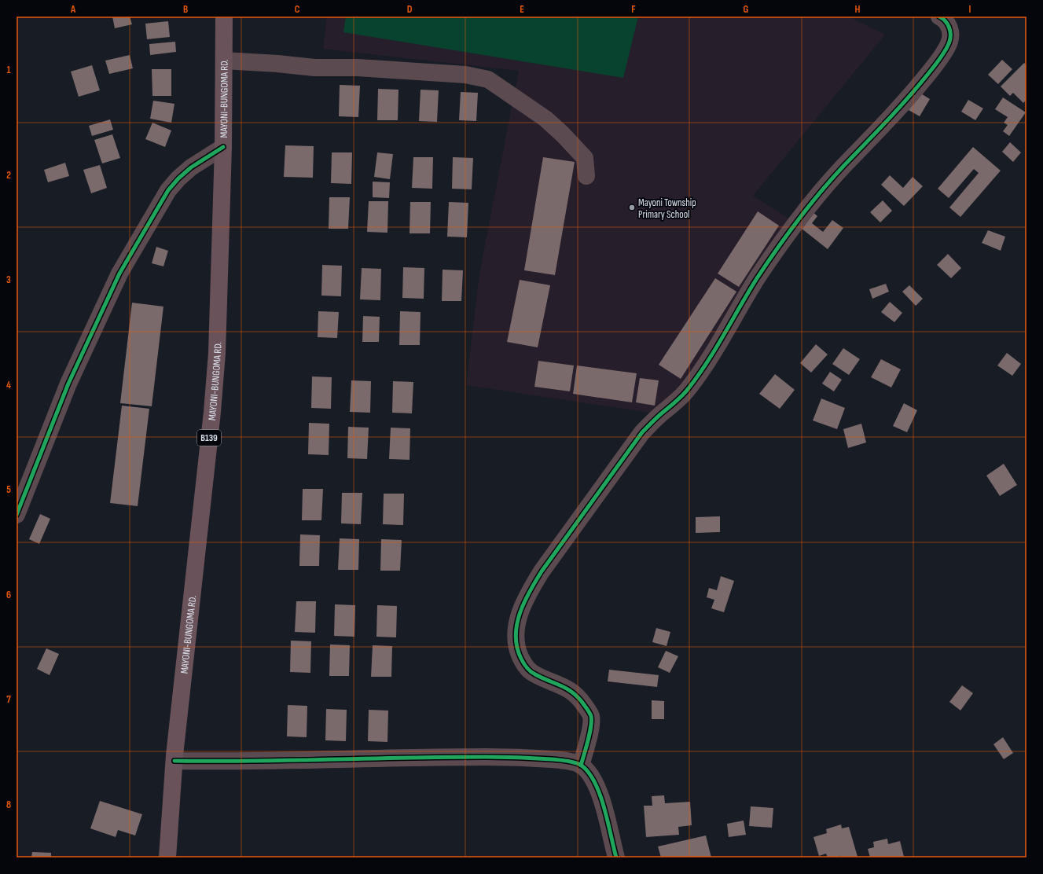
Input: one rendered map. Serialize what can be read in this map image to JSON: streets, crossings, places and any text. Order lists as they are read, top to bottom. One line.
{"streets":{"main road":["MAYONI-BUNGOMA RD.","B139"]},"places":["Mayoni Township Primary School"],"grid":{"columns":["A","B","C","D","E","F","G","H","I"],"rows":["1","2","3","4","5","6","7","8"]}}
